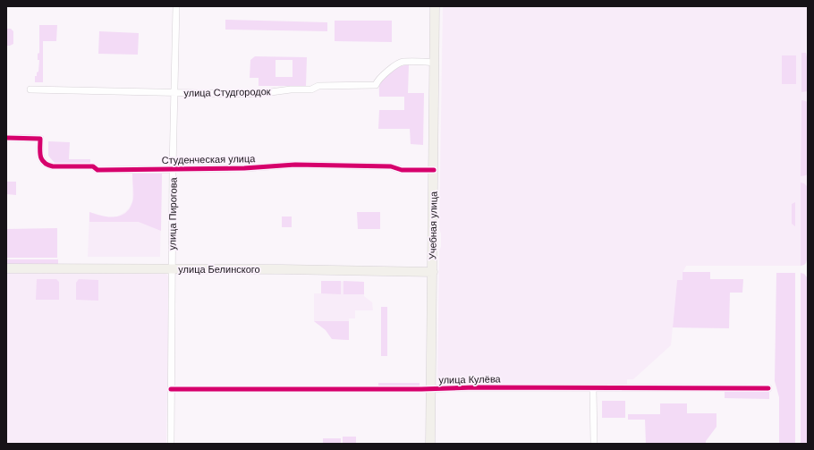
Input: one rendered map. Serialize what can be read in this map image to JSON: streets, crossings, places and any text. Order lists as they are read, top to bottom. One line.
{"streets":{"main road":["Учебная улица","улица Белинского"],"street":["улица Студгородок","Студенческая улица","улица Пирогова","улица Кулёва"]},"crossings":[["улица Студгородок","улица Пирогова"],["улица Студгородок","Учебная улица"],["Студенческая улица","улица Пирогова"],["Студенческая улица","Учебная улица"],["улица Пирогова","улица Белинского"],["улица Пирогова","улица Кулёва"],["Учебная улица","улица Белинского"],["Учебная улица","улица Кулёва"]]}
